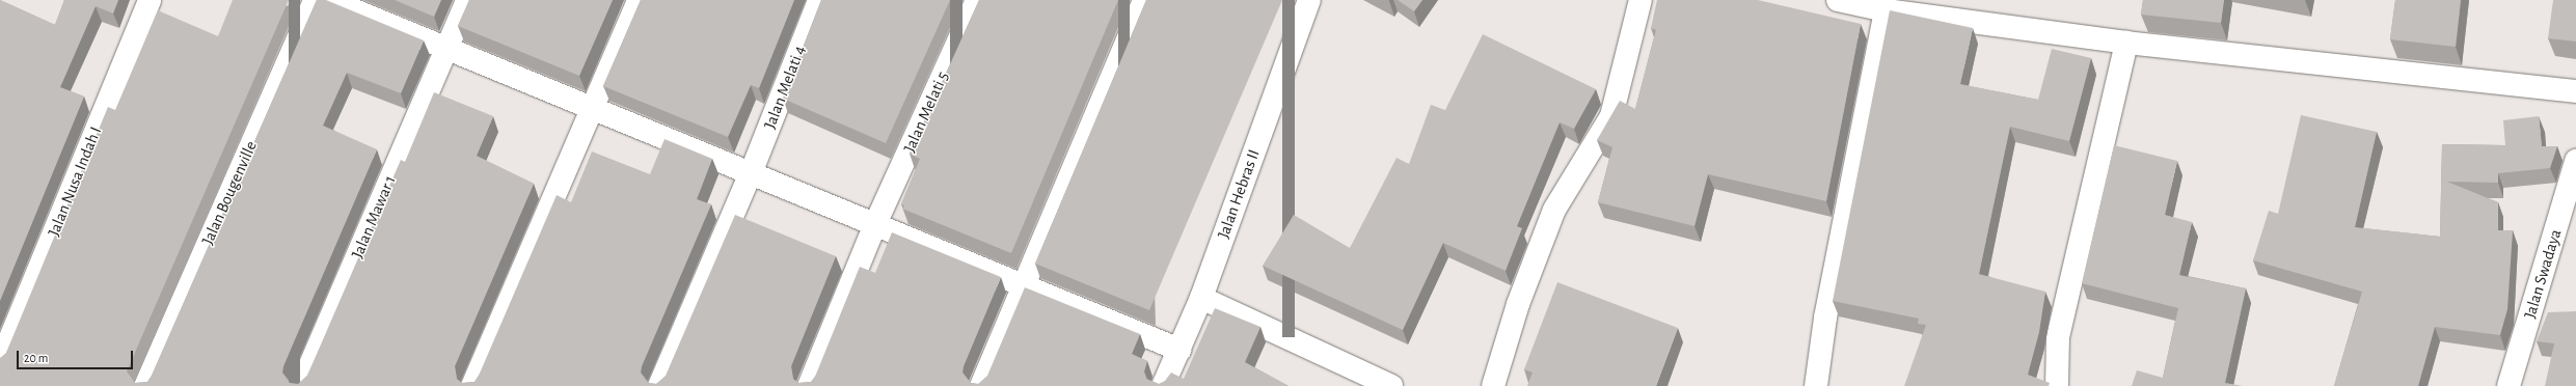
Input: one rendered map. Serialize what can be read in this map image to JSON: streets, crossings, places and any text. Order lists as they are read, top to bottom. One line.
{"streets":{"street":["Jalan Melati 4","Jalan Melati 5","Jalan Nusa Indah I","Jalan Bougenville","Jalan Hebras II","Jalan Mawar 1","Jalan Swadaya"]},"scale_bar":"20 m"}
